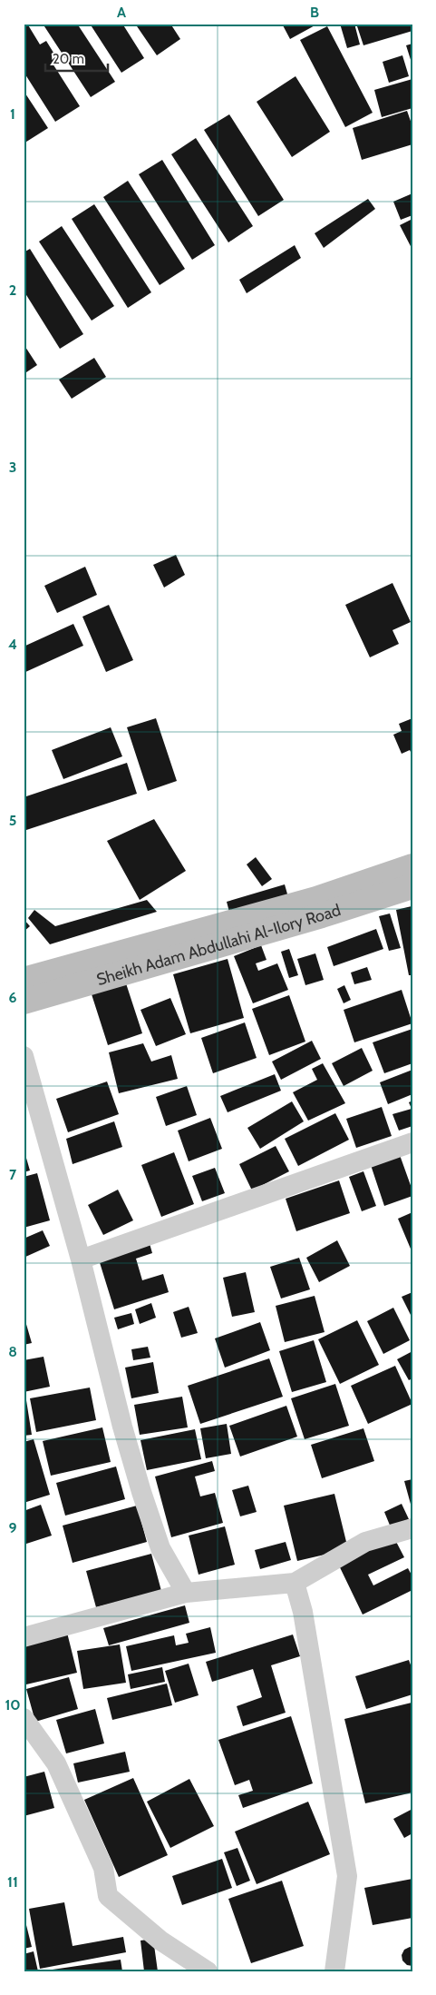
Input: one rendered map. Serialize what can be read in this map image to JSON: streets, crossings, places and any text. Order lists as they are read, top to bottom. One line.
{"streets":{"street":["Sheikh Adam Abdullahi Al-Ilory Road"]},"scale_bar":"20 m","grid":{"columns":["A","B"],"rows":["1","2","3","4","5","6","7","8","9","10","11"]}}
